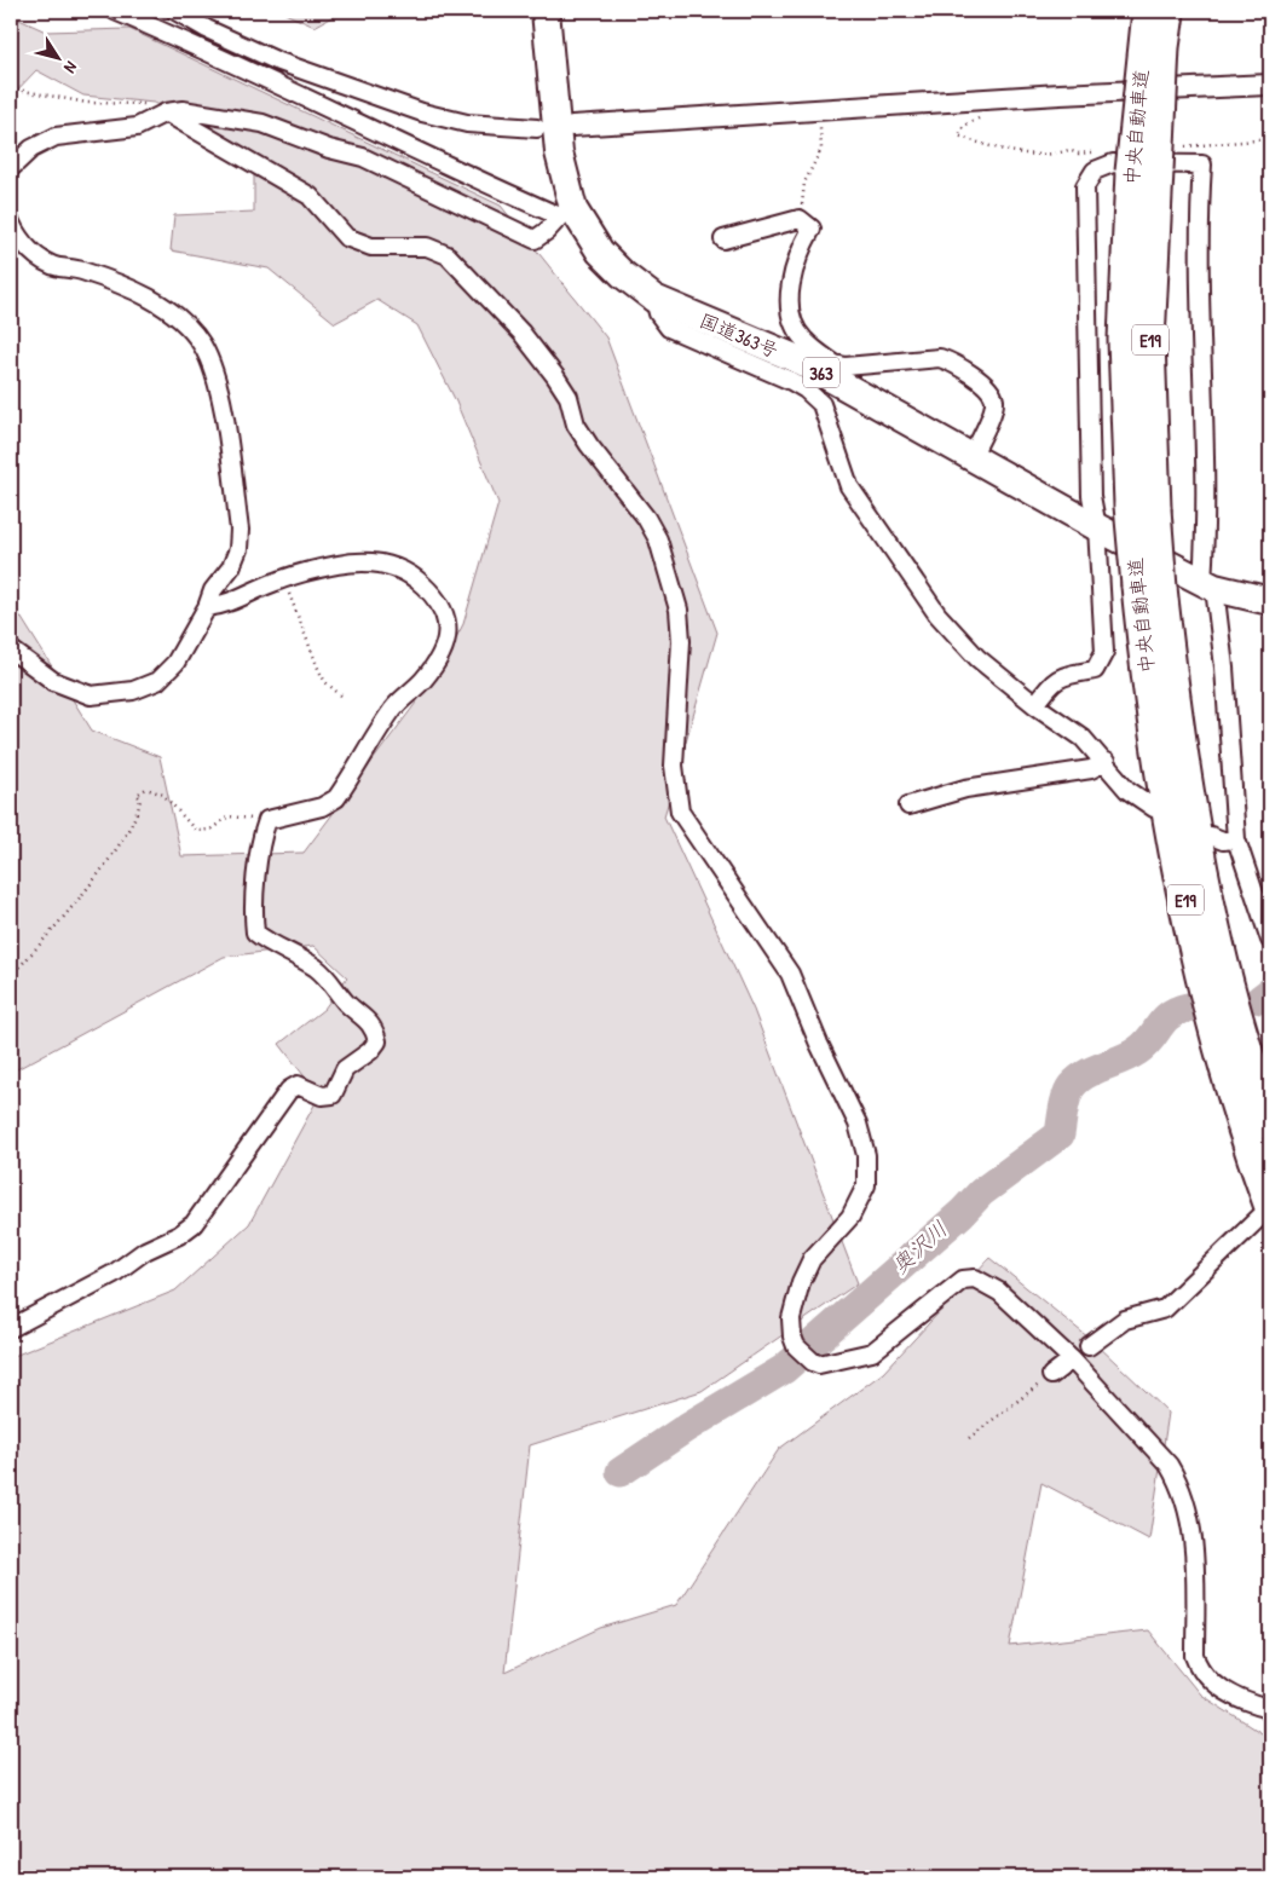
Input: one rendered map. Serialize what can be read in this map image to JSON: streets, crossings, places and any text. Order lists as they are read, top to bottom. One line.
{"streets":{"highway":["中央自動車道","国道363号","E19","363"]},"water":["奥沢川"],"north":"bottom right"}
